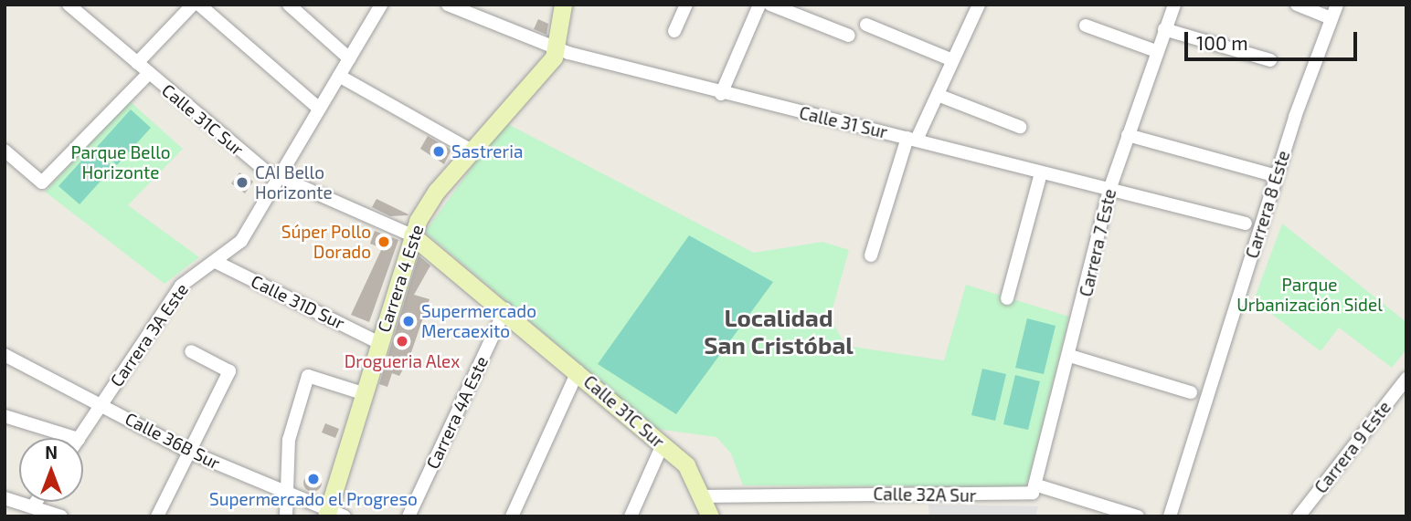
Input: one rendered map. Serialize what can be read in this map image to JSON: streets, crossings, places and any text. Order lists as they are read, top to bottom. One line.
{"streets":{"street":["Calle 31C Sur","Calle 31 Sur","Carrera 8 Este","Carrera 7 Este","Carrera 4 Este","Calle 31D Sur","Carrera 3A Este","Carrera 4A Este","Calle 36B Sur","Carrera 9 Este","Calle 32A Sur"]},"crossings":[["Calle 31C Sur","Carrera 4 Este"],["Calle 31C Sur","Carrera 3A Este"],["Calle 31C Sur","Carrera 4A Este"],["Calle 31C Sur","Calle 32A Sur"],["Calle 31 Sur","Carrera 7 Este"],["Calle 31 Sur","Carrera 4 Este"],["Carrera 7 Este","Calle 32A Sur"],["Carrera 4 Este","Calle 31D Sur"],["Carrera 4 Este","Calle 36B Sur"],["Calle 31D Sur","Carrera 3A Este"],["Carrera 3A Este","Calle 36B Sur"]],"districts":["Localidad San Cristóbal"],"parks":["Parque Bello Horizonte","Parque Urbanización Sidel"],"places":["Sastreria","CAI Bello Horizonte","Súper Pollo Dorado","Supermercado Mercaexito","Drogueria Alex","Supermercado el Progreso"],"scale_bar":"100 m","north":"top"}
